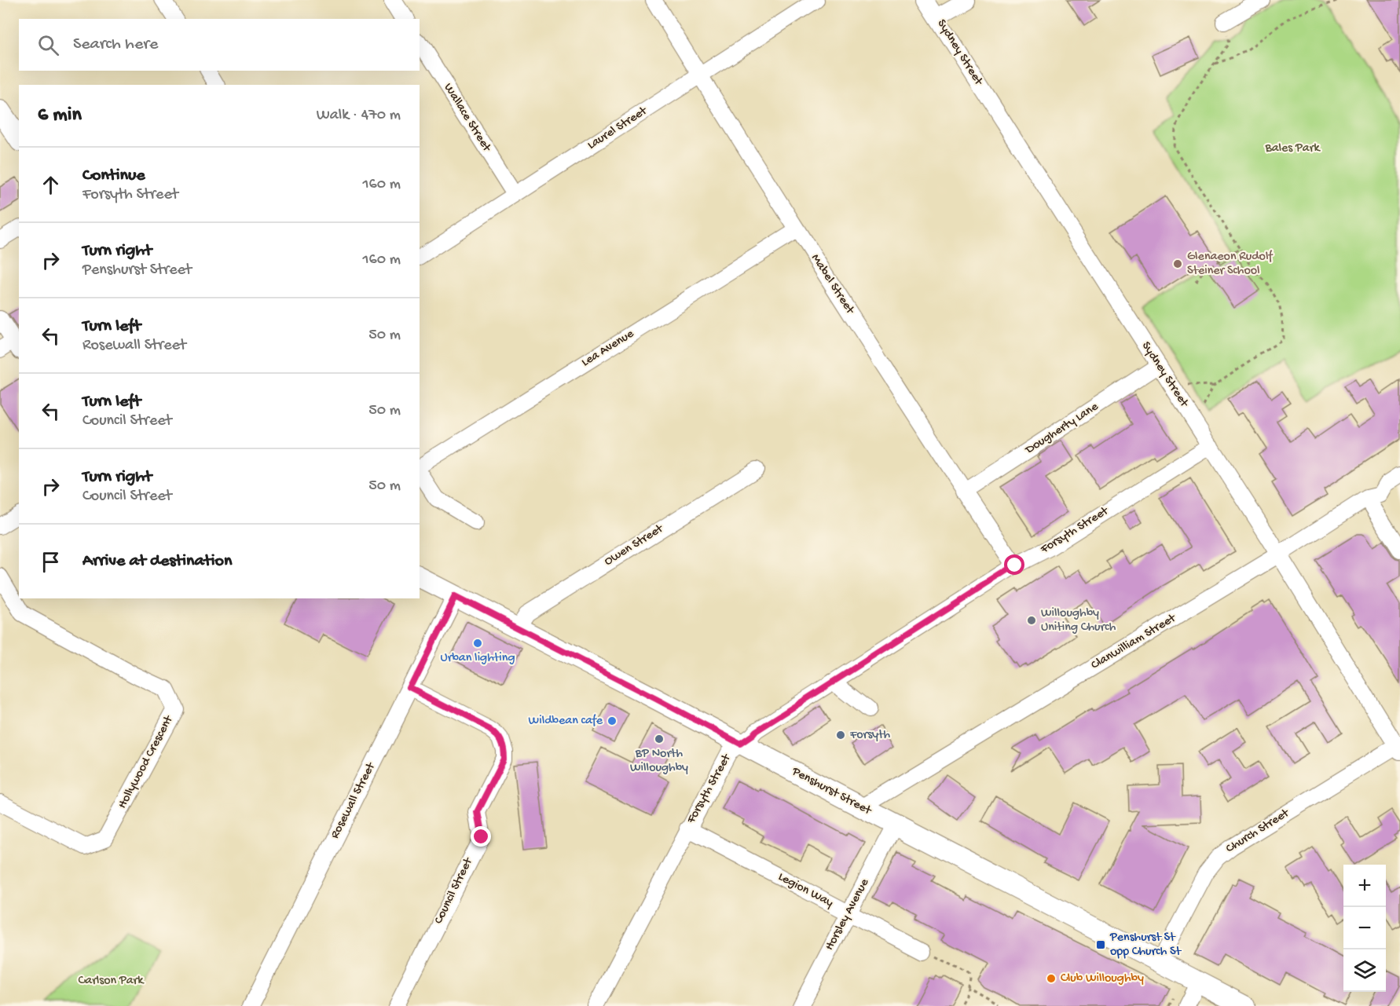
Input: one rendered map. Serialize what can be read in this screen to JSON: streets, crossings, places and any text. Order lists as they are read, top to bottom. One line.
{"streets":{"main road":["Penshurst Street"],"street":["Sydney Street","Wallace Street","Laurel Street","Mabel Street","Lea Avenue","Dougherty Lane","Forsyth Street","Owen Street","Clanwilliam Street","Hollywood Crescent","Rosewall Street","Church Street","Legion Way","Council Street","Horsley Avenue"]},"crossings":[["Sydney Street","Dougherty Lane"],["Sydney Street","Forsyth Street"],["Sydney Street","Clanwilliam Street"],["Sydney Street","Church Street"],["Wallace Street","Laurel Street"],["Laurel Street","Mabel Street"],["Mabel Street","Lea Avenue"],["Mabel Street","Dougherty Lane"],["Mabel Street","Forsyth Street"],["Forsyth Street","Penshurst Street"],["Forsyth Street","Legion Way"],["Owen Street","Penshurst Street"],["Clanwilliam Street","Penshurst Street"],["Penshurst Street","Rosewall Street"],["Penshurst Street","Church Street"],["Penshurst Street","Horsley Avenue"],["Rosewall Street","Council Street"],["Legion Way","Horsley Avenue"]],"parks":["Bales Park","Carlson Park"],"places":{"other":["Glenaeon Rudolf Steiner School","Willoughby Uniting Church","Urban lighting","Wildbean cafe","Forsyth","BP North Willoughby","Club Willoughby"],"transit":["Penshurst St opp Church St"]},"page":{"search":"Search here","heading":["6 min","Walk · 470 m"],"list":[["Continue","Forsyth Street","160 m"],["Turn right","Penshurst Street","160 m"],["Turn left","Rosewall Street","50 m"],["Turn left","Council Street","50 m"],["Turn right","Council Street","50 m"],"Arrive at destination"],"map_buttons":["+","−"]}}
